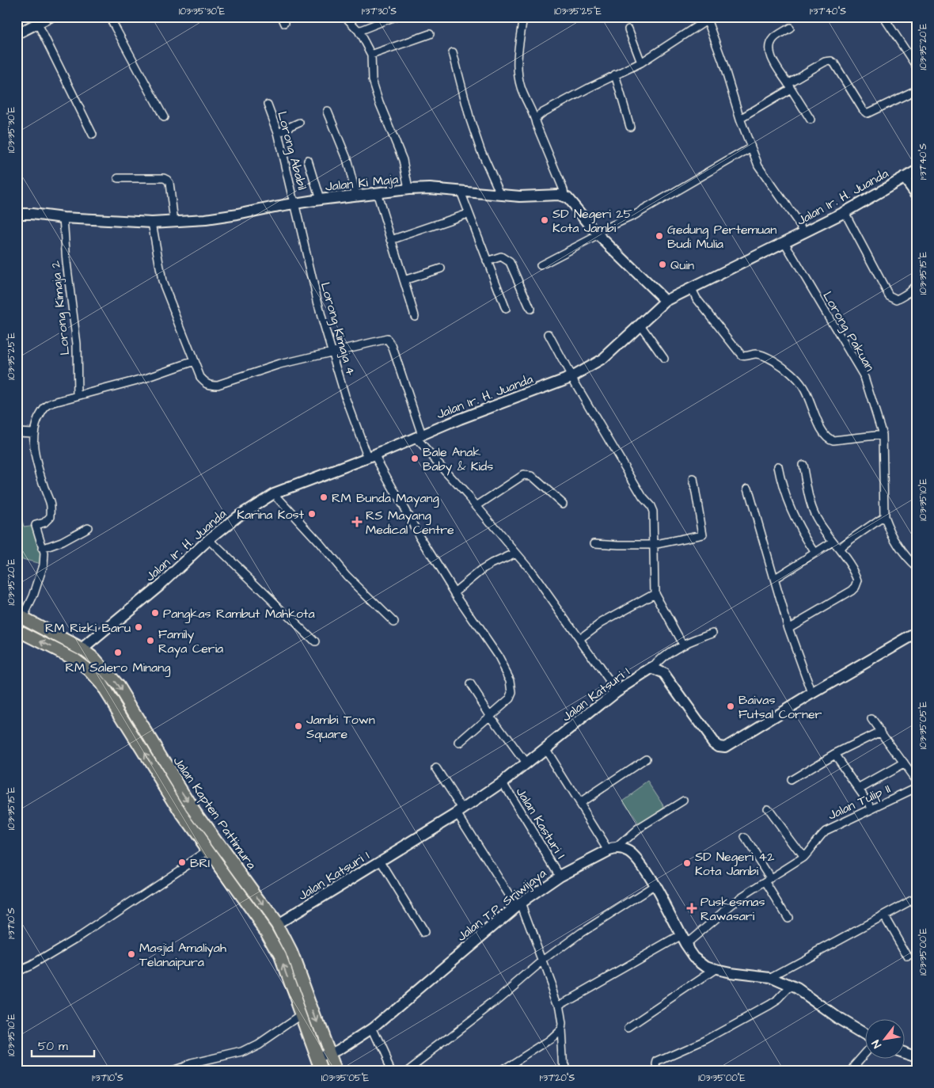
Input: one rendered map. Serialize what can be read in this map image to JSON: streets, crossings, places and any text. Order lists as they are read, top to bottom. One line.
{"streets":{"main road":["Jalan Ki Maja","Jalan Ir. H. Juanda","Jalan Katsuri 1","Jalan Kapten Pattimura","Jalan T.P. Sriwijaya"],"street":["Lorong Ababil","Lorong Kimaja 2","Lorong Kimaja 4","Lorong Pakuan","Jalan Tulip II","Jalan Kasturi I"]},"crossings":[["Lorong Ababil","Jalan Ki Maja"],["Lorong Ababil","Lorong Kimaja 4"],["Jalan Ki Maja","Lorong Kimaja 2"],["Jalan Ki Maja","Lorong Kimaja 4"],["Jalan Ir. H. Juanda","Lorong Kimaja 4"],["Jalan Ir. H. Juanda","Lorong Pakuan"],["Jalan Ir. H. Juanda","Jalan Kapten Pattimura"],["Jalan Katsuri 1","Jalan Kapten Pattimura"],["Jalan Katsuri 1","Jalan Kasturi I"],["Jalan Kapten Pattimura","Jalan T.P. Sriwijaya"],["Jalan Kasturi I","Jalan T.P. Sriwijaya"]],"places":{"other":["SD Negeri 25 Kota Jambi","Gedung Pertemuan Budi Mulia","Quin","Bale Anak Baby & Kids","RM Bunda Mayang","Karina Kost","Pangkas Rambut Mahkota","RM Rizki Baru","Family Raya Ceria","RM Salero Minang","Baivas Futsal Corner","Jambi Town Square","BRI","SD Negeri 42 Kota Jambi","Masjid Amaliyah Telanaipura"],"health":["RS Mayang Medical Centre","Puskesmas Rawasari"]},"scale_bar":"50 m","north":"bottom left","coordinates":["103°35'30\"E","1°37'30\"S","103°35'25\"E","1°37'40\"S","103°35'20\"E","103°35'15\"E","103°35'10\"E","103°35'05\"E","1°37'10\"S","103°35'00\"E","1°37'20\"S"]}
